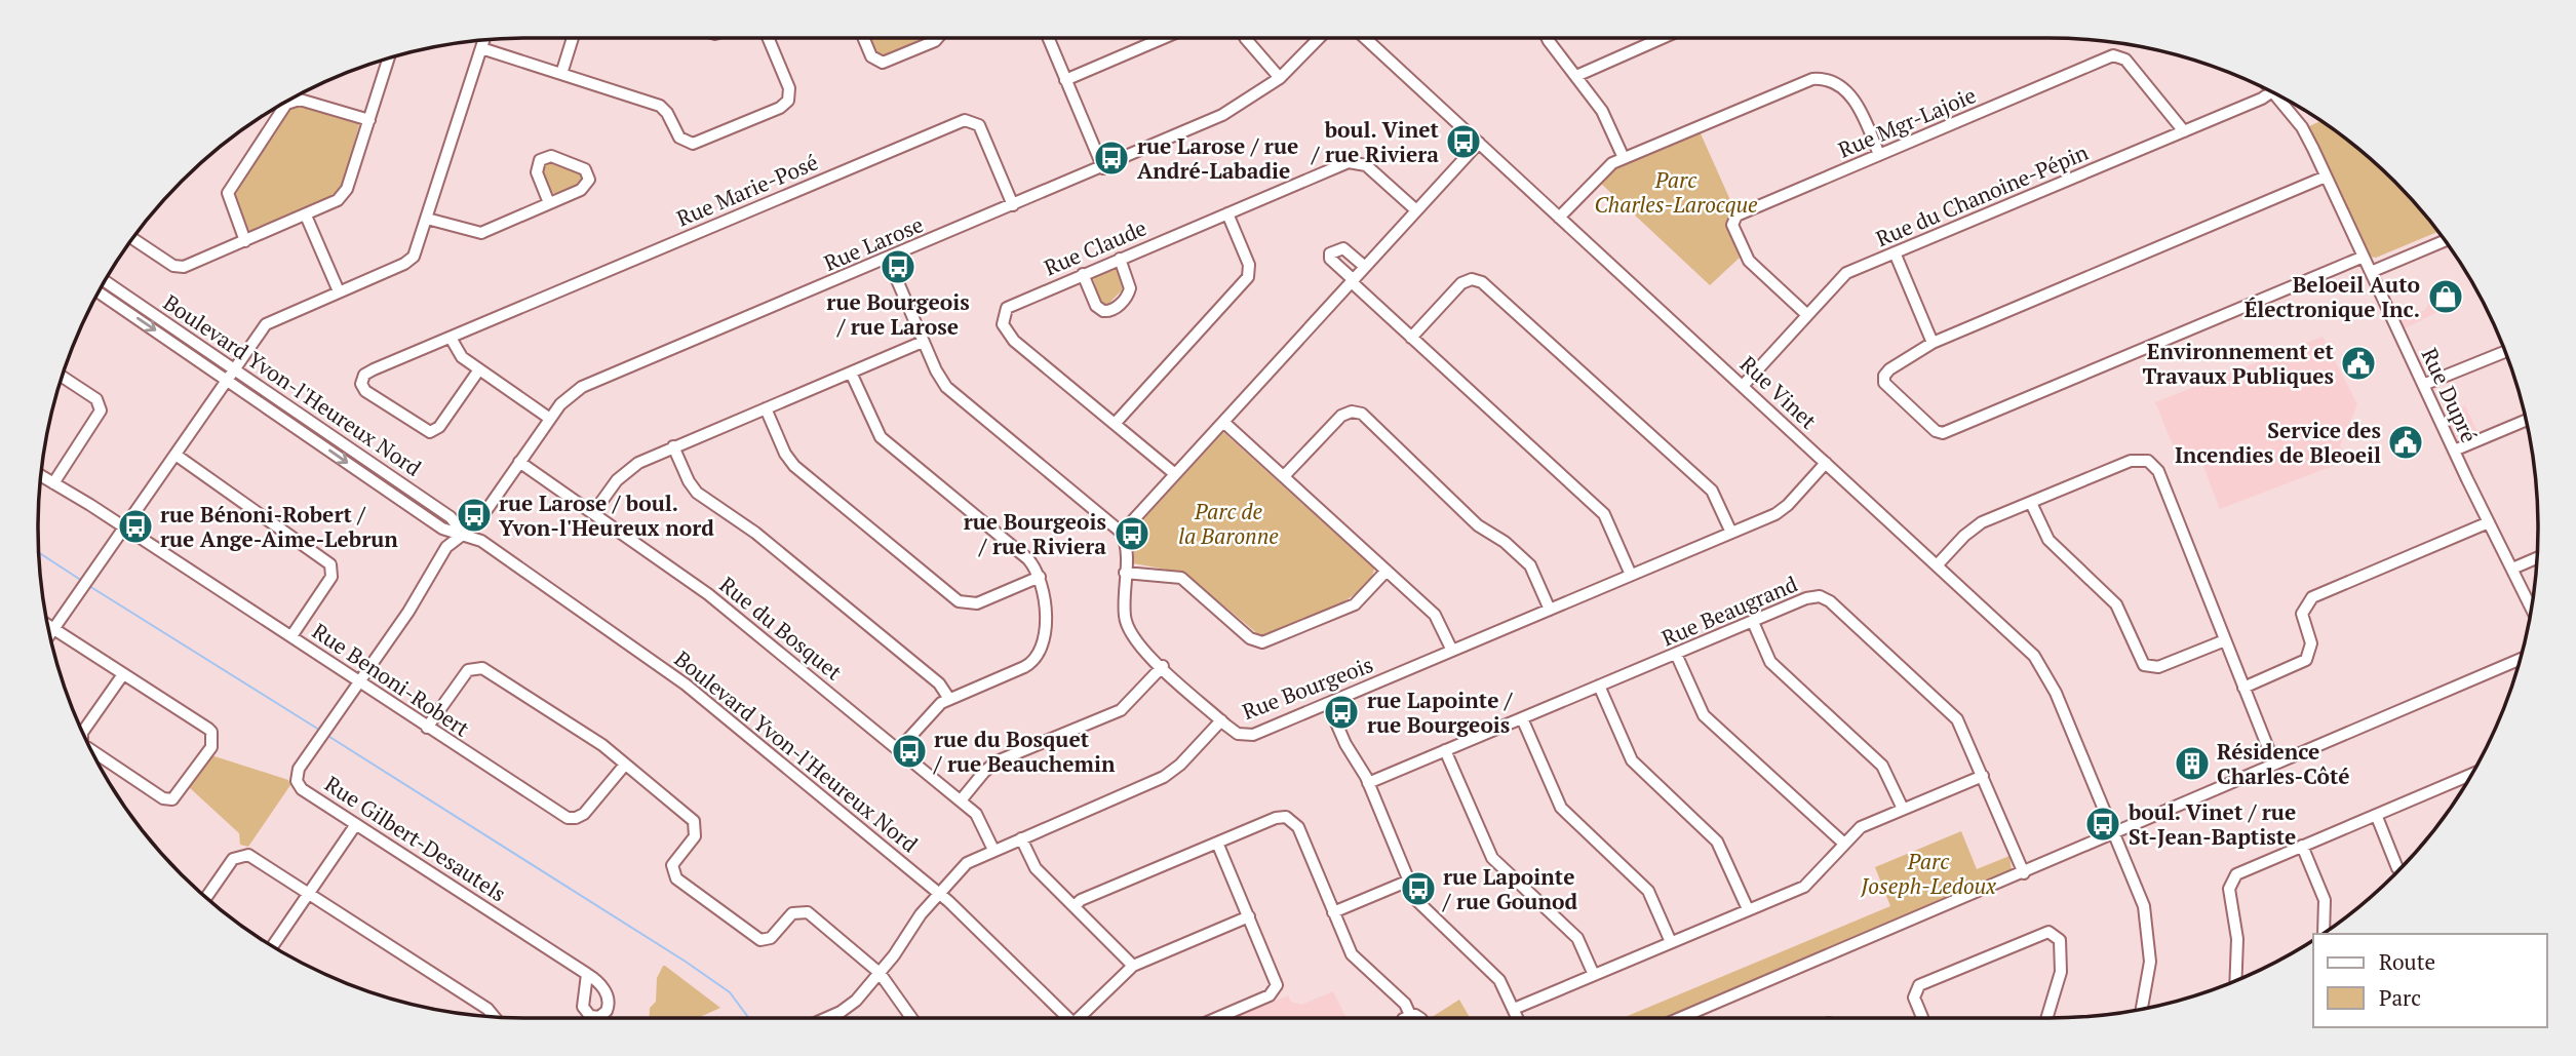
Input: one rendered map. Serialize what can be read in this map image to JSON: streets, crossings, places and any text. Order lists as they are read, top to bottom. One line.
{"streets":{"street":["Rue Mgr-Lajoie","Rue Marie-Posé","Rue du Chanoine-Pépin","Rue Larose","Rue Claude","Boulevard Yvon-l'Heureux Nord","Rue Vinet","Rue Dupré","Rue Beaugrand","Rue du Bosquet","Rue Benoni-Robert","Rue Bourgeois","Rue Gilbert-Desautels"]},"crossings":[["Rue Mgr-Lajoie","Rue du Chanoine-Pépin"],["Rue Marie-Posé","Rue Larose"],["Rue du Chanoine-Pépin","Rue Vinet"],["Rue Larose","Boulevard Yvon-l'Heureux Nord"],["Rue Larose","Rue du Bosquet"],["Rue Larose","Rue Gilbert-Desautels"],["Boulevard Yvon-l'Heureux Nord","Rue Gilbert-Desautels"],["Rue Vinet","Rue Bourgeois"],["Rue Benoni-Robert","Rue Gilbert-Desautels"]],"parks":["Parc Charles-Larocque","Parc de la Baronne","Parc Joseph-Ledoux"],"places":{"bus stop":["boul. Vinet / rue Riviera","rue Larose / rue André-Labadie","rue Bourgeois / rue Larose","rue Larose / boul. Yvon-l'Heureux nord","rue Bénoni-Robert / rue Ange-Aime-Lebrun","rue Bourgeois / rue Riviera","rue Lapointe / rue Bourgeois","rue du Bosquet / rue Beauchemin","boul. Vinet / rue St-Jean-Baptiste","rue Lapointe / rue Gounod"],"shop":["Beloeil Auto Électronique Inc."],"public building":["Environnement et Travaux Publiques","Service des Incendies de Bleoeil"],"building":["Résidence Charles-Côté"]},"legend":["Route","Parc"]}
